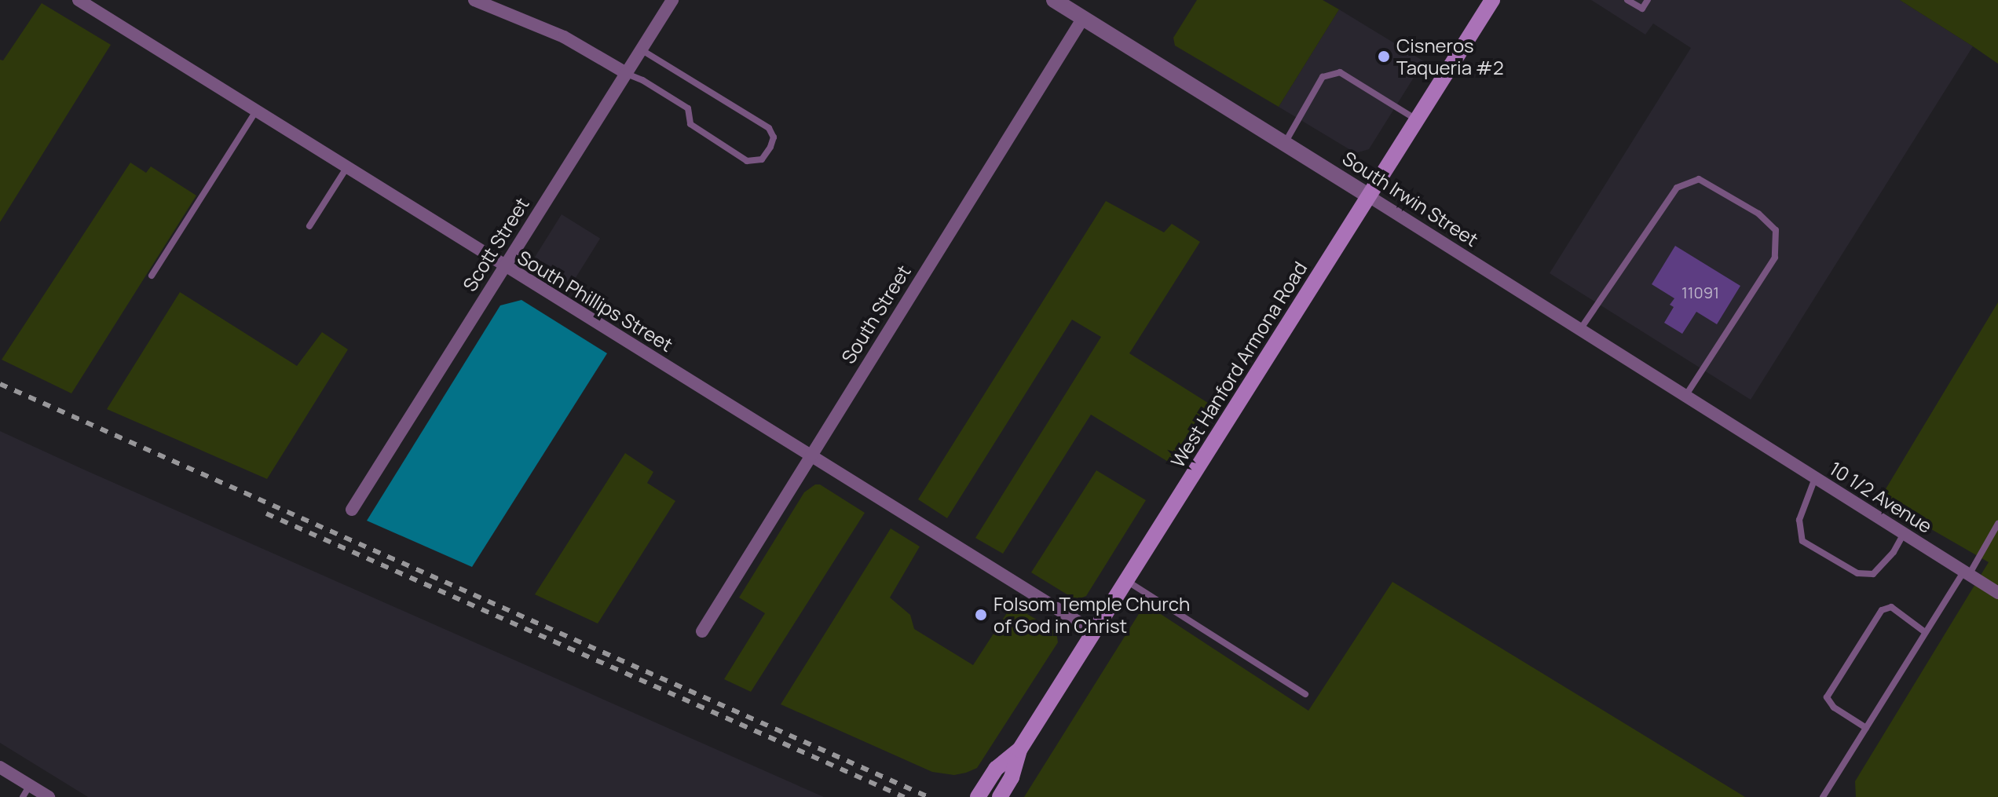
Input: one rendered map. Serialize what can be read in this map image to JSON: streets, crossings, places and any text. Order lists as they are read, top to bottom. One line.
{"streets":{"main road":["West Hanford Armona Road"],"street":["South Irwin Street","Scott Street","South Phillips Street","South Street","10 1/2 Avenue"]},"crossings":[["South Irwin Street","South Street"],["South Irwin Street","West Hanford Armona Road"],["South Irwin Street","10 1/2 Avenue"],["Scott Street","South Phillips Street"],["South Phillips Street","South Street"],["South Phillips Street","West Hanford Armona Road"]],"places":["Cisneros Taqueria #2","Folsom Temple Church of God in Christ"],"house_numbers":["11091"]}
